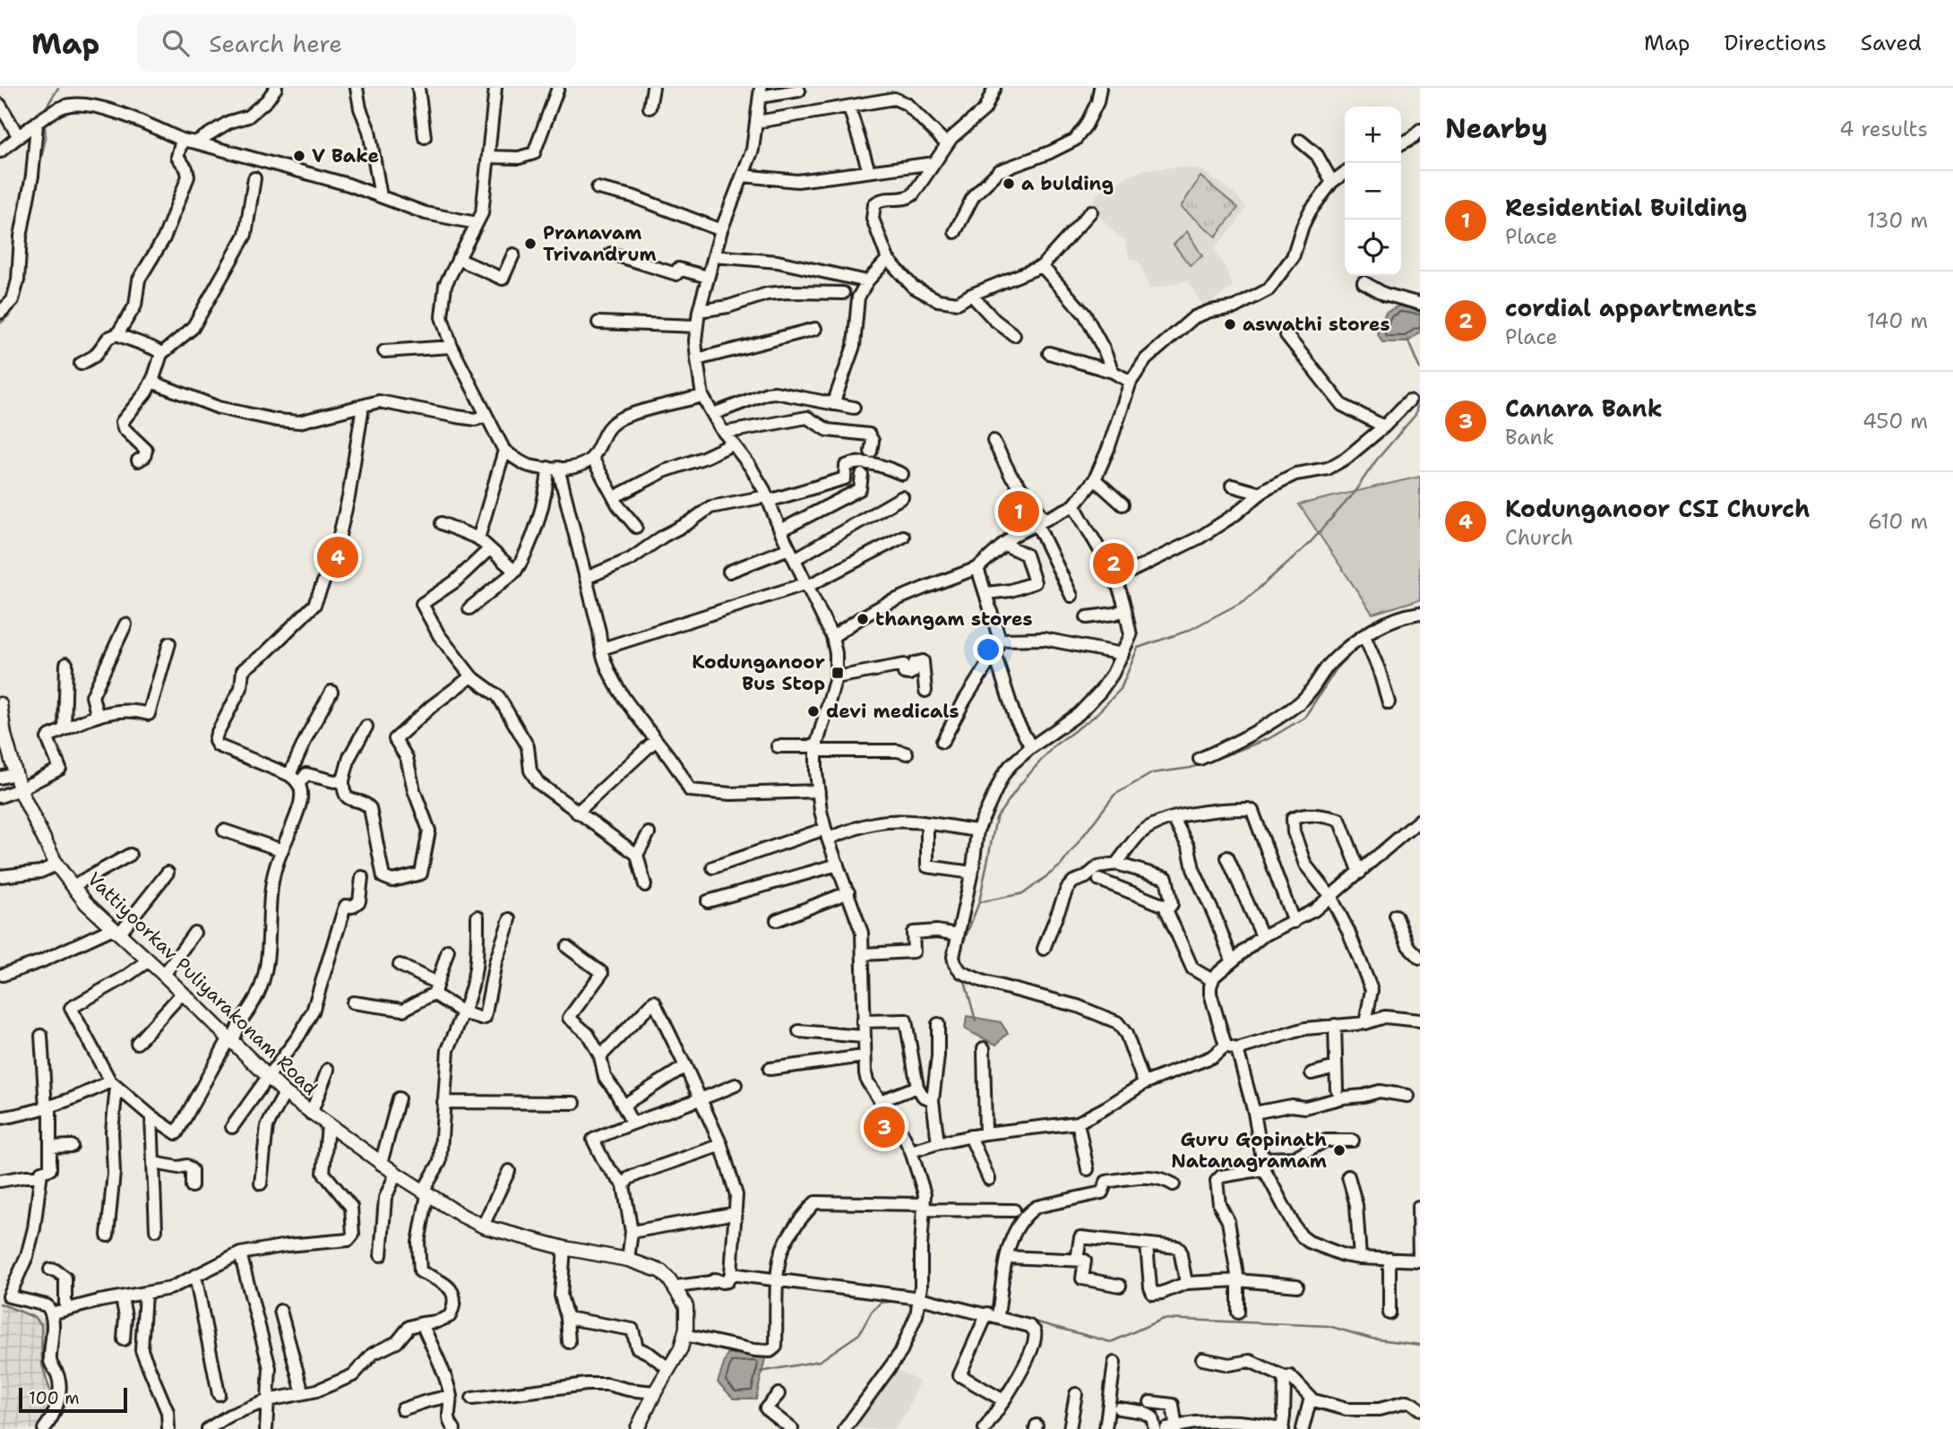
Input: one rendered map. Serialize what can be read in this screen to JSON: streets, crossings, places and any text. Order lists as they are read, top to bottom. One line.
{"streets":{"main road":["Vattiyoorkav Puliyarakonam Road"]},"places":{"other":["V Bake","a bulding","Pranavam Trivandrum","aswathi stores","thangam stores","devi medicals","Guru Gopinath Natanagramam"],"transit":["Kodunganoor Bus Stop"]},"scale_bar":"100 m","page":{"header":"Map","search":"Search here","nav":["Map","Directions","Saved"],"heading":["Nearby","4 results"],"map_buttons":["+","−"],"list":[{"mark":"1","name":"Residential Building","note":"Place","value":"130 m"},{"mark":"2","name":"cordial appartments","note":"Place","value":"140 m"},{"mark":"3","name":"Canara Bank","note":"Bank","value":"450 m"},{"mark":"4","name":"Kodunganoor CSI Church","note":"Church","value":"610 m"}],"pins":["1","4","2","3"],"scale":"100 m"}}
